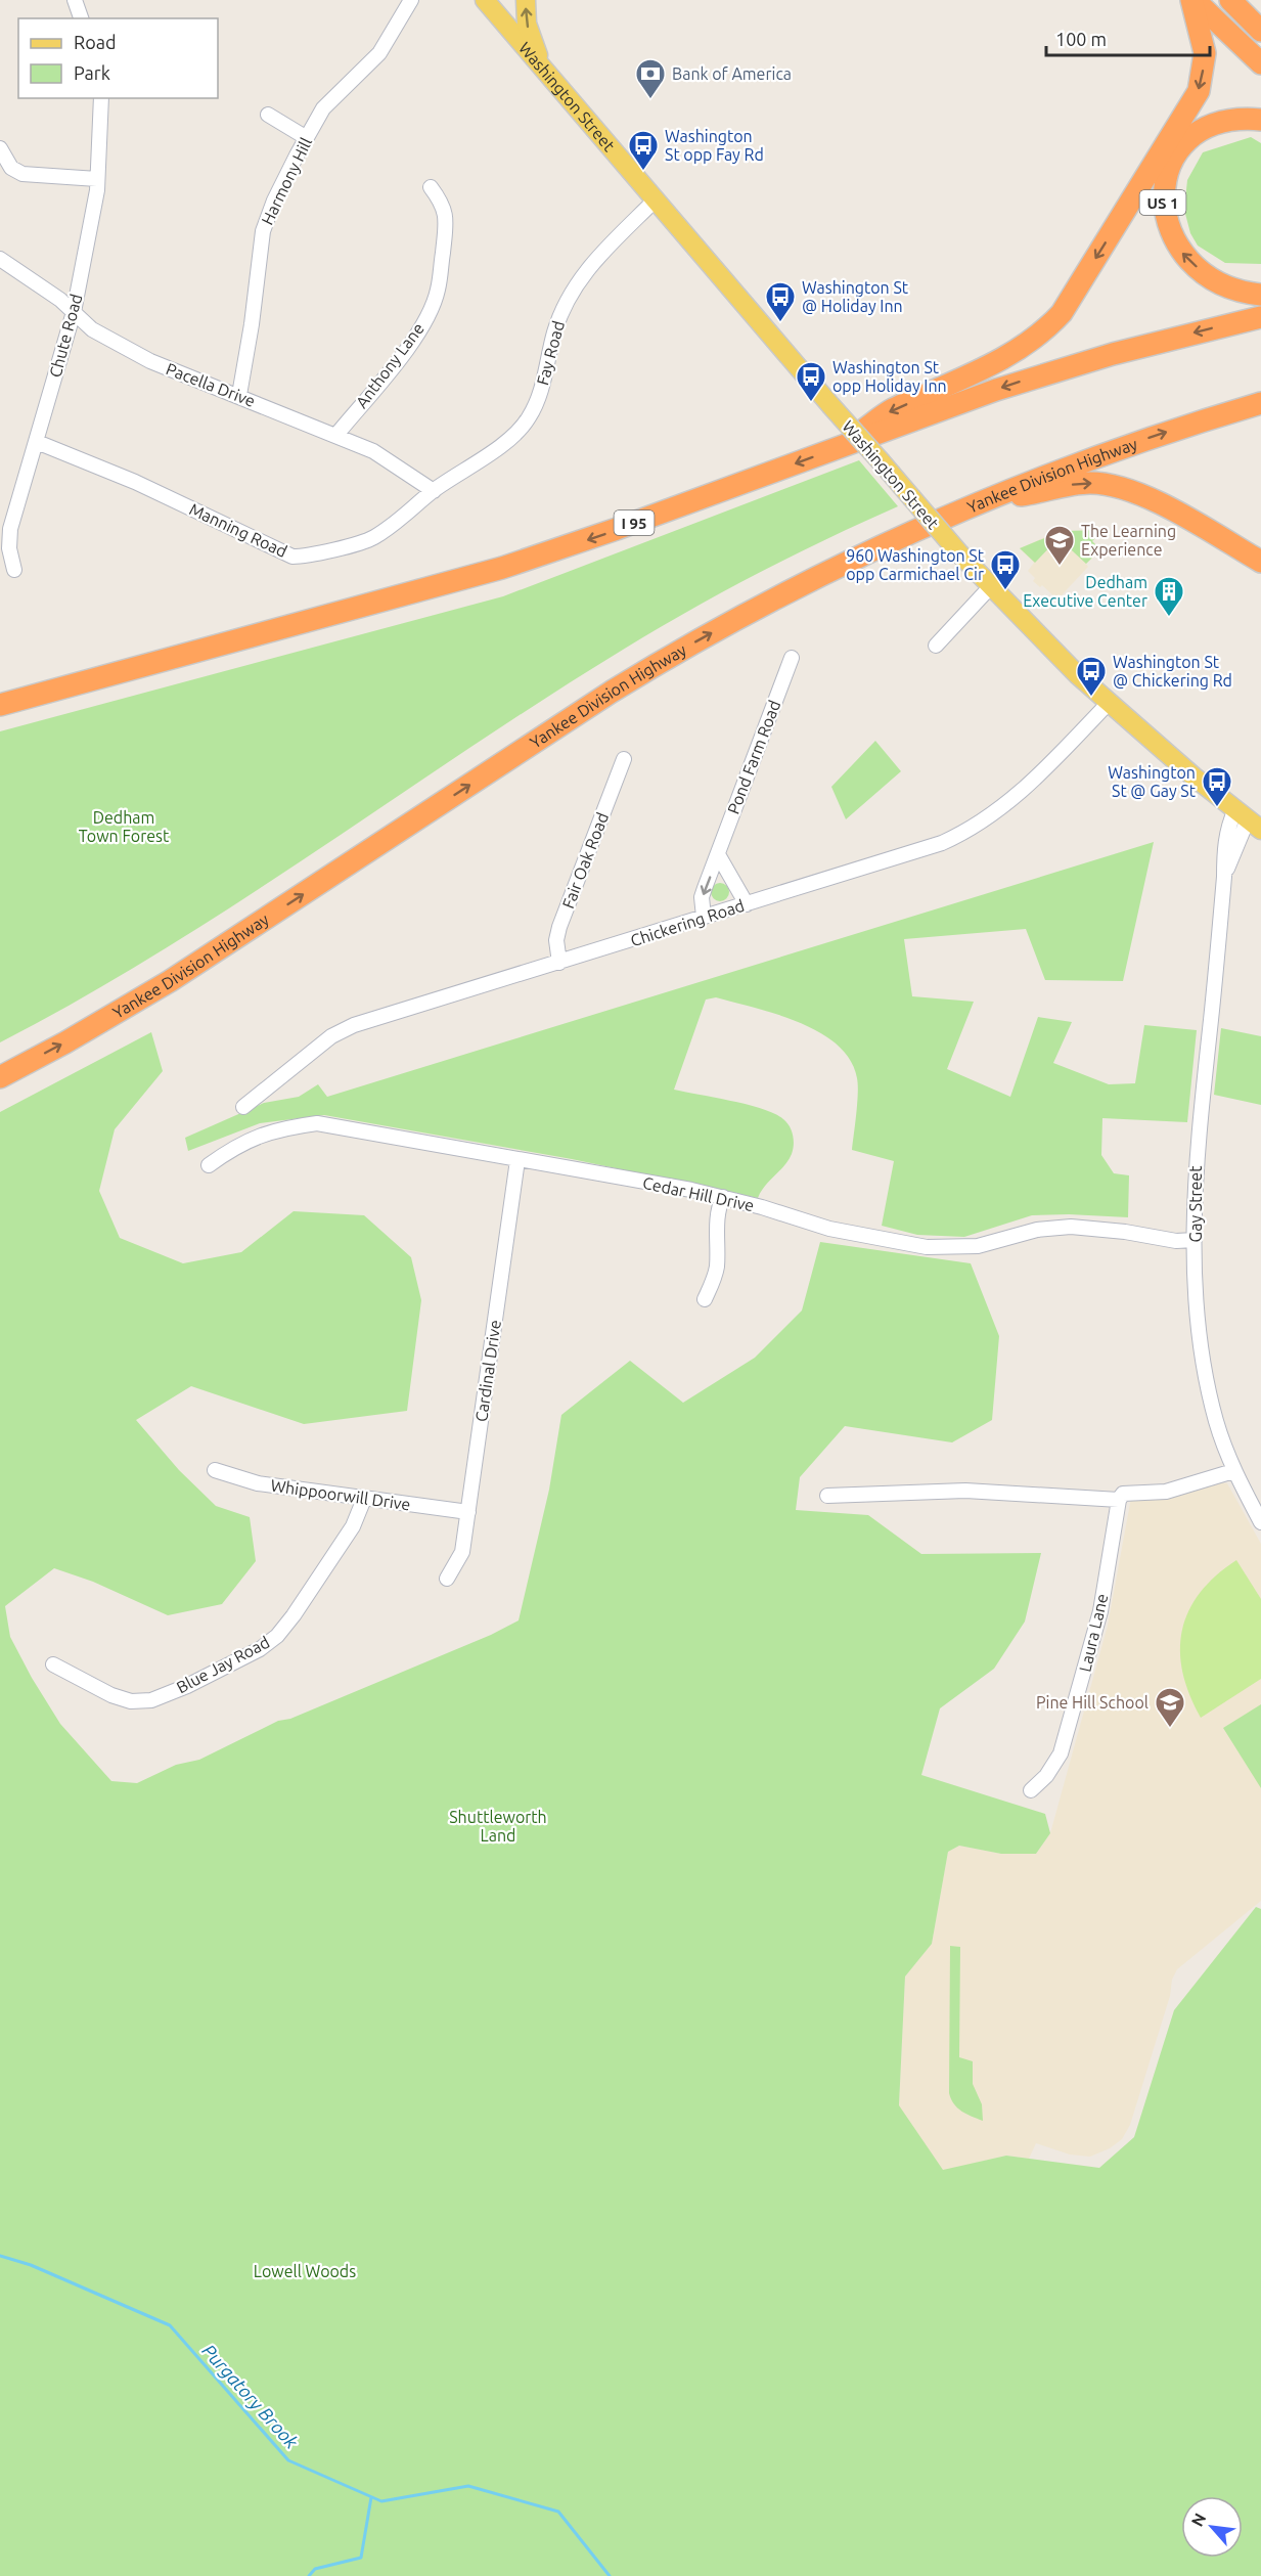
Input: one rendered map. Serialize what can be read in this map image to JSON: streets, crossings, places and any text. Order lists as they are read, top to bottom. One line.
{"streets":{"highway":["US 1","Yankee Division Highway","I 95"],"main road":["Washington Street"],"street":["Harmony Hill","Chute Road","Fay Road","Anthony Lane","Pacella Drive","Manning Road","Pond Farm Road","Fair Oak Road","Chickering Road","Cedar Hill Drive","Gay Street","Cardinal Drive","Whippoorwill Drive","Laura Lane","Blue Jay Road"]},"crossings":[["Washington Street","Fay Road"],["Washington Street","Chickering Road"],["Washington Street","Gay Street"],["Harmony Hill","Pacella Drive"],["Chute Road","Pacella Drive"],["Chute Road","Manning Road"],["Fay Road","Pacella Drive"],["Fay Road","Manning Road"],["Anthony Lane","Pacella Drive"],["Pacella Drive","Manning Road"],["Pond Farm Road","Chickering Road"],["Fair Oak Road","Chickering Road"],["Cedar Hill Drive","Gay Street"],["Cedar Hill Drive","Cardinal Drive"],["Cardinal Drive","Whippoorwill Drive"],["Whippoorwill Drive","Blue Jay Road"]],"water":["Purgatory Brook"],"parks":["Dedham Town Forest","Shuttleworth Land","Lowell Woods"],"places":{"bank":["Bank of America"],"bus stop":["Washington St opp Fay Rd","Washington St @ Holiday Inn","Washington St opp Holiday Inn","960 Washington St opp Carmichael Cir","Washington St @ Chickering Rd","Washington St @ Gay St"],"school or university":["The Learning Experience","Pine Hill School"],"building":["Dedham Executive Center"]},"legend":["Road","Park"],"scale_bar":"100 m","north":"top left"}
